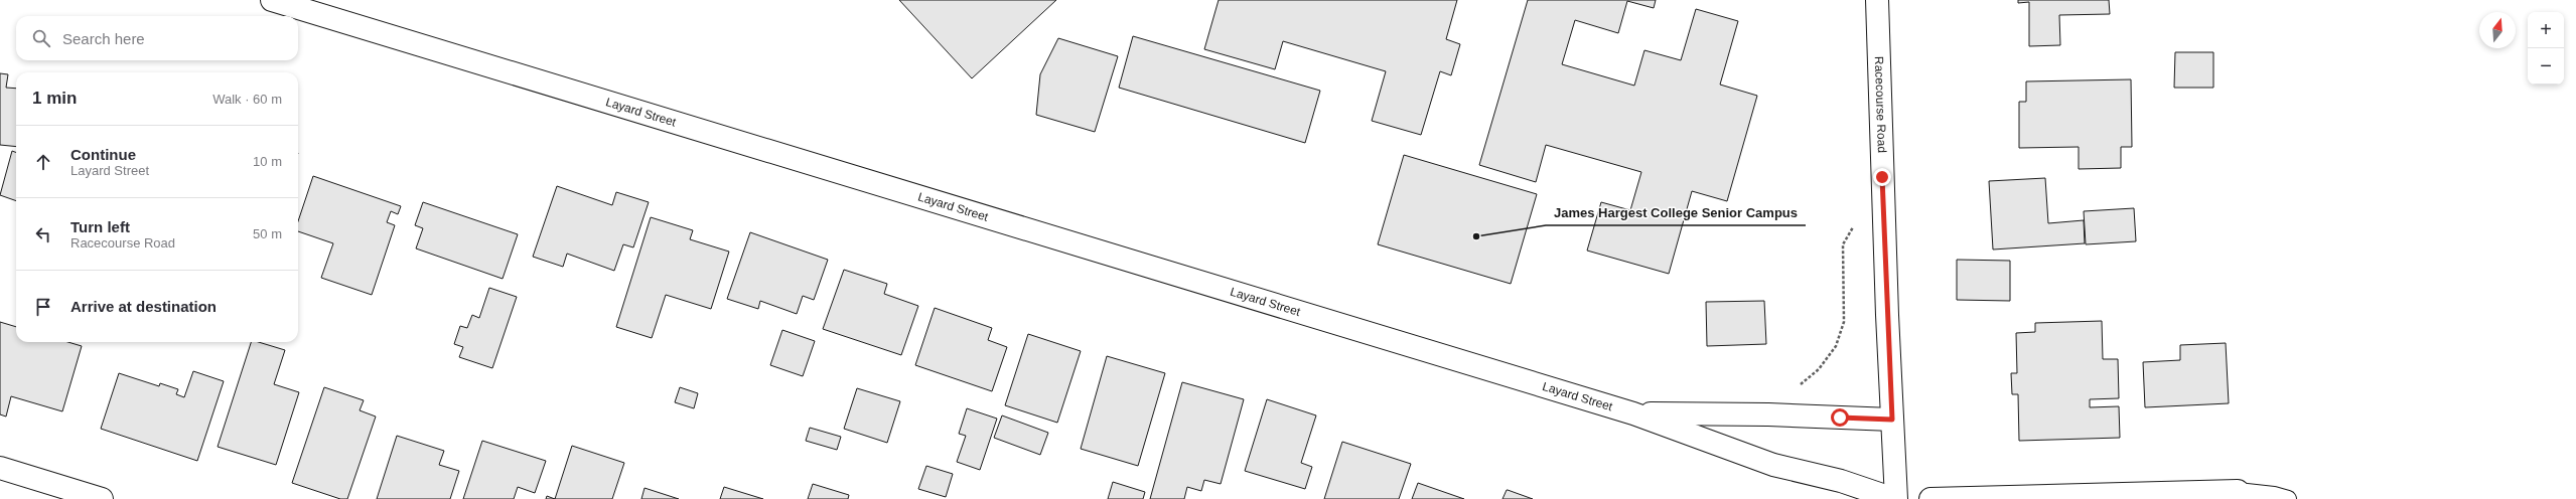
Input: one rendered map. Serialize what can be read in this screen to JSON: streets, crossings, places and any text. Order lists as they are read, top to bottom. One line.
{"streets":{"street":["Racecourse Road","Layard Street"]},"crossings":[["Racecourse Road","Layard Street"]],"places":["James Hargest College Senior Campus"],"north":"top","page":{"map_buttons":["+","−"],"search":"Search here","heading":["1 min","Walk · 60 m"],"list":[["Continue","Layard Street","10 m"],["Turn left","Racecourse Road","50 m"],"Arrive at destination"]}}
